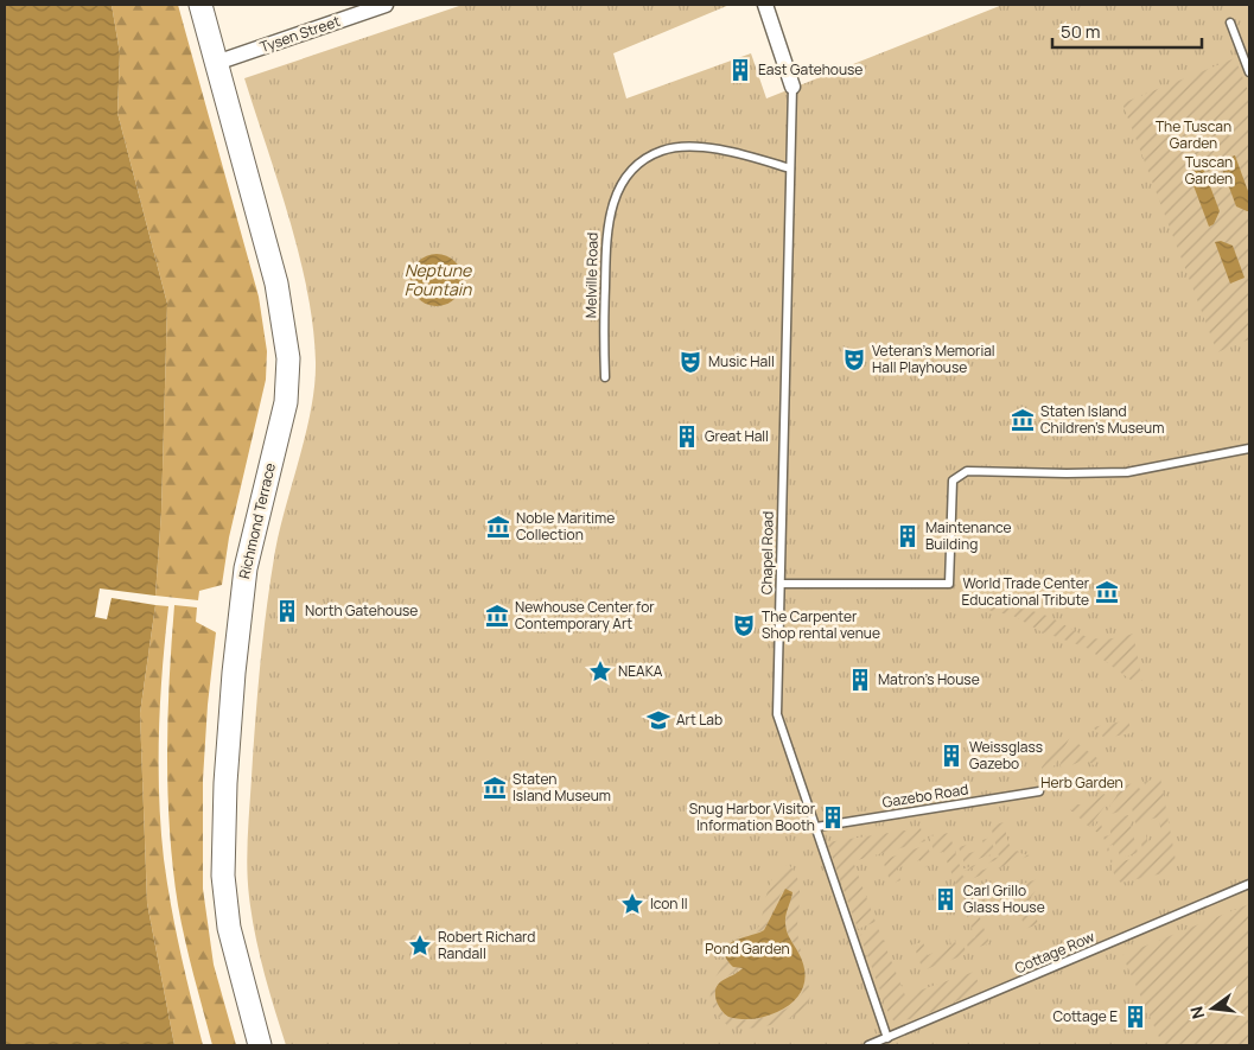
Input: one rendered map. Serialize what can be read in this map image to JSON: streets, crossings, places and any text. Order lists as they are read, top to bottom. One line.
{"streets":{"main road":["Richmond Terrace"],"street":["Tysen Street"],"lane":["Melville Road","Chapel Road","Gazebo Road","Cottage Row"]},"crossings":[["Tysen Street","Richmond Terrace"],["Melville Road","Chapel Road"],["Chapel Road","Gazebo Road"],["Chapel Road","Cottage Row"]],"water":["Neptune Fountain"],"parks":["The Tuscan Garden","Tuscan Garden","Herb Garden","Pond Garden"],"places":{"building":["East Gatehouse","Great Hall","Maintenance Building","North Gatehouse","Matron’s House","Weissglass Gazebo","Snug Harbor Visitor Information Booth","Carl Grillo Glass House","Cottage E"],"theatre":["Veteran’s Memorial Hall Playhouse","Music Hall","The Carpenter Shop rental venue"],"museum":["Staten Island Children’s Museum","Noble Maritime Collection","World Trade Center Educational Tribute","Newhouse Center for Contemporary Art","Staten Island Museum"],"place":["NEAKA","Icon II","Robert Richard Randall"],"school or university":["Art Lab"]},"scale_bar":"50 m","north":"left"}
